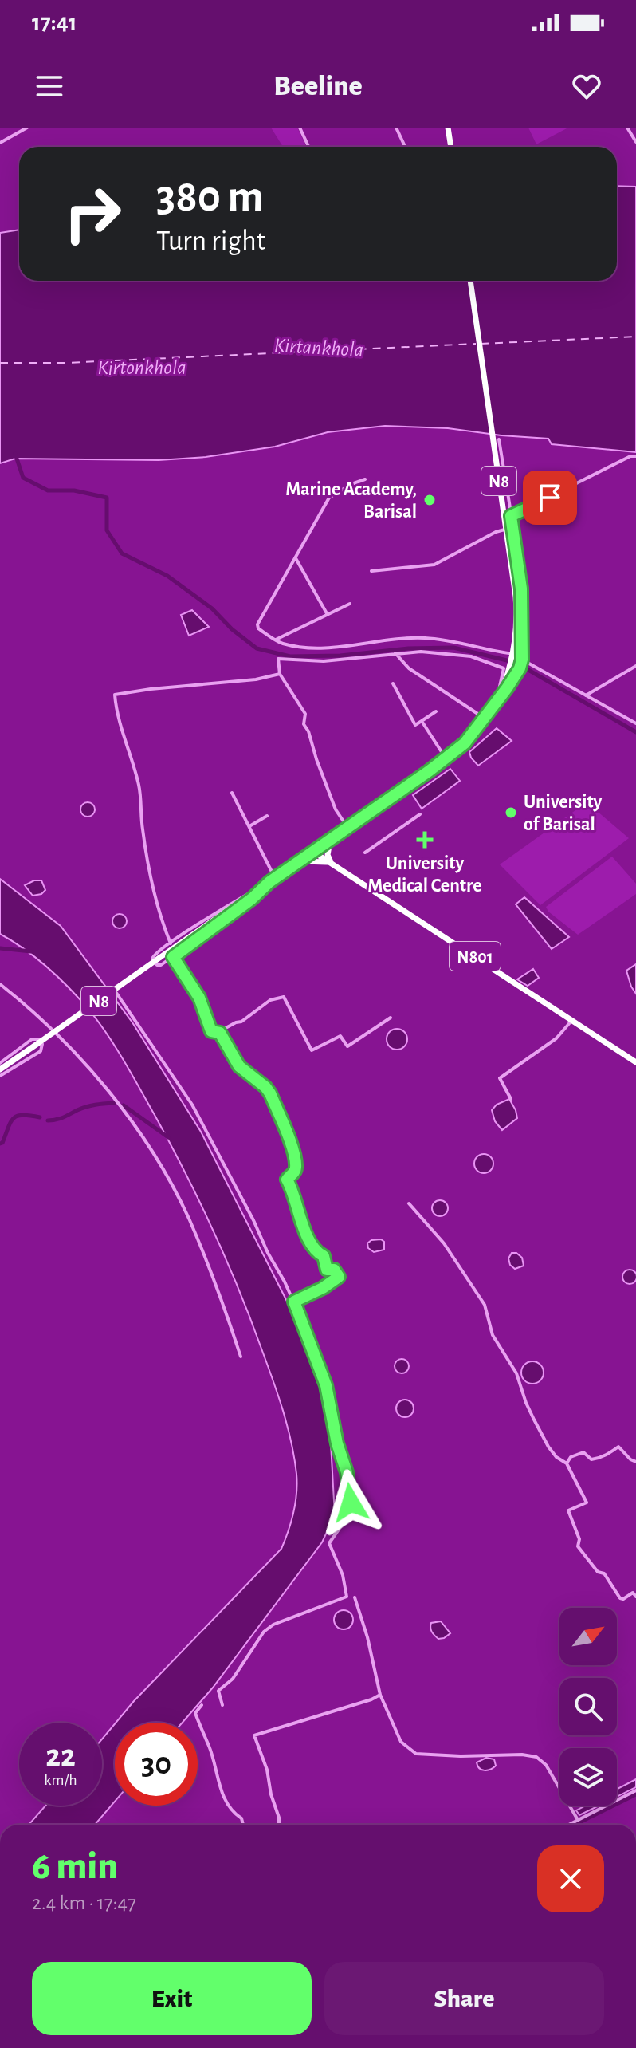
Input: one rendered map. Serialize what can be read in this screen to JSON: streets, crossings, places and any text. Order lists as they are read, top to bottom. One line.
{"streets":{"highway":["N8","N801"]},"crossings":[["N8","N801"]],"water":["Kirtankhola","Kirtonkhola"],"places":{"other":["Marine Academy, Barisal","University of Barisal"],"health":["University Medical Centre"]},"north":"top right","page":{"status":"17:41","header":"Beeline","turn":["380 m","Turn right"],"speed":"22 km/h","limit":"30","heading":["6 min","2.4 km · 17:47"],"buttons":["Exit","Share"]}}
